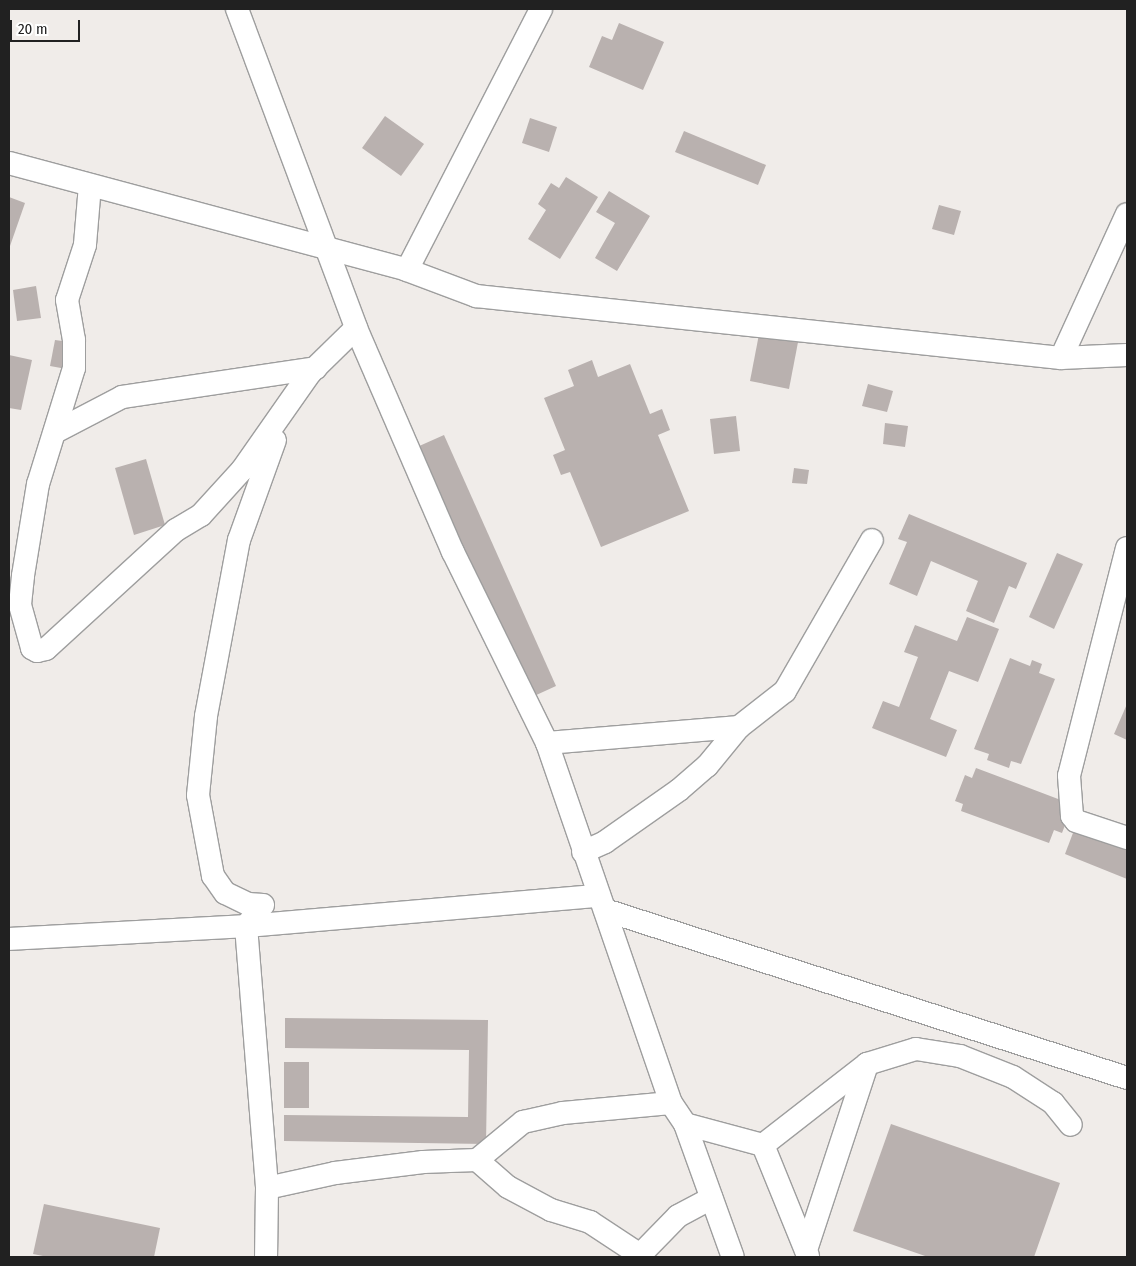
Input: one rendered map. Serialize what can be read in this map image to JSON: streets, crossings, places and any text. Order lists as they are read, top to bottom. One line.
{"scale_bar":"20 m"}
